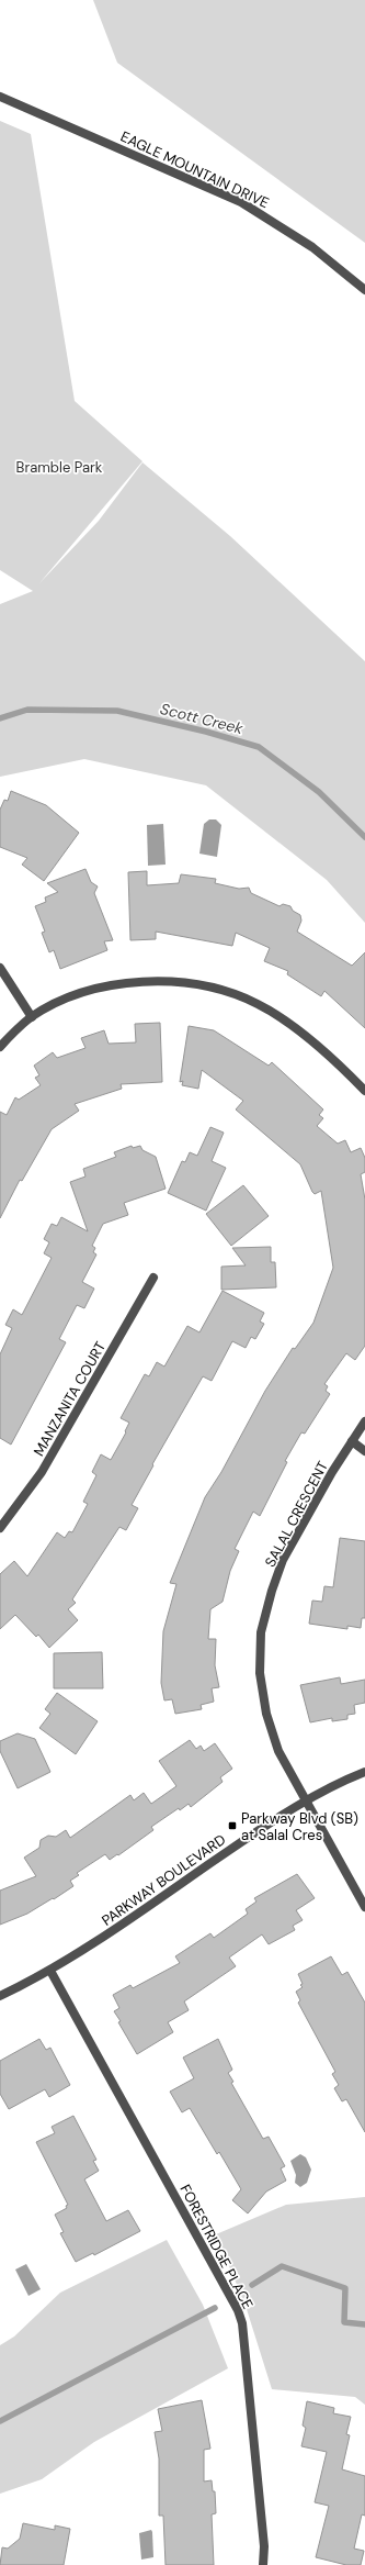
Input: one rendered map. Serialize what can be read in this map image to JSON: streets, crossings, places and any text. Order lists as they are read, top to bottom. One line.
{"streets":{"street":["EAGLE MOUNTAIN DRIVE","MANZANITA COURT","SALAL CRESCENT","PARKWAY BOULEVARD","FORESTRIDGE PLACE"]},"crossings":[["SALAL CRESCENT","PARKWAY BOULEVARD"],["PARKWAY BOULEVARD","FORESTRIDGE PLACE"]],"water":["Scott Creek"],"parks":["Bramble Park"],"places":{"transit":["Parkway Blvd (SB) at Salal Cres"]}}
